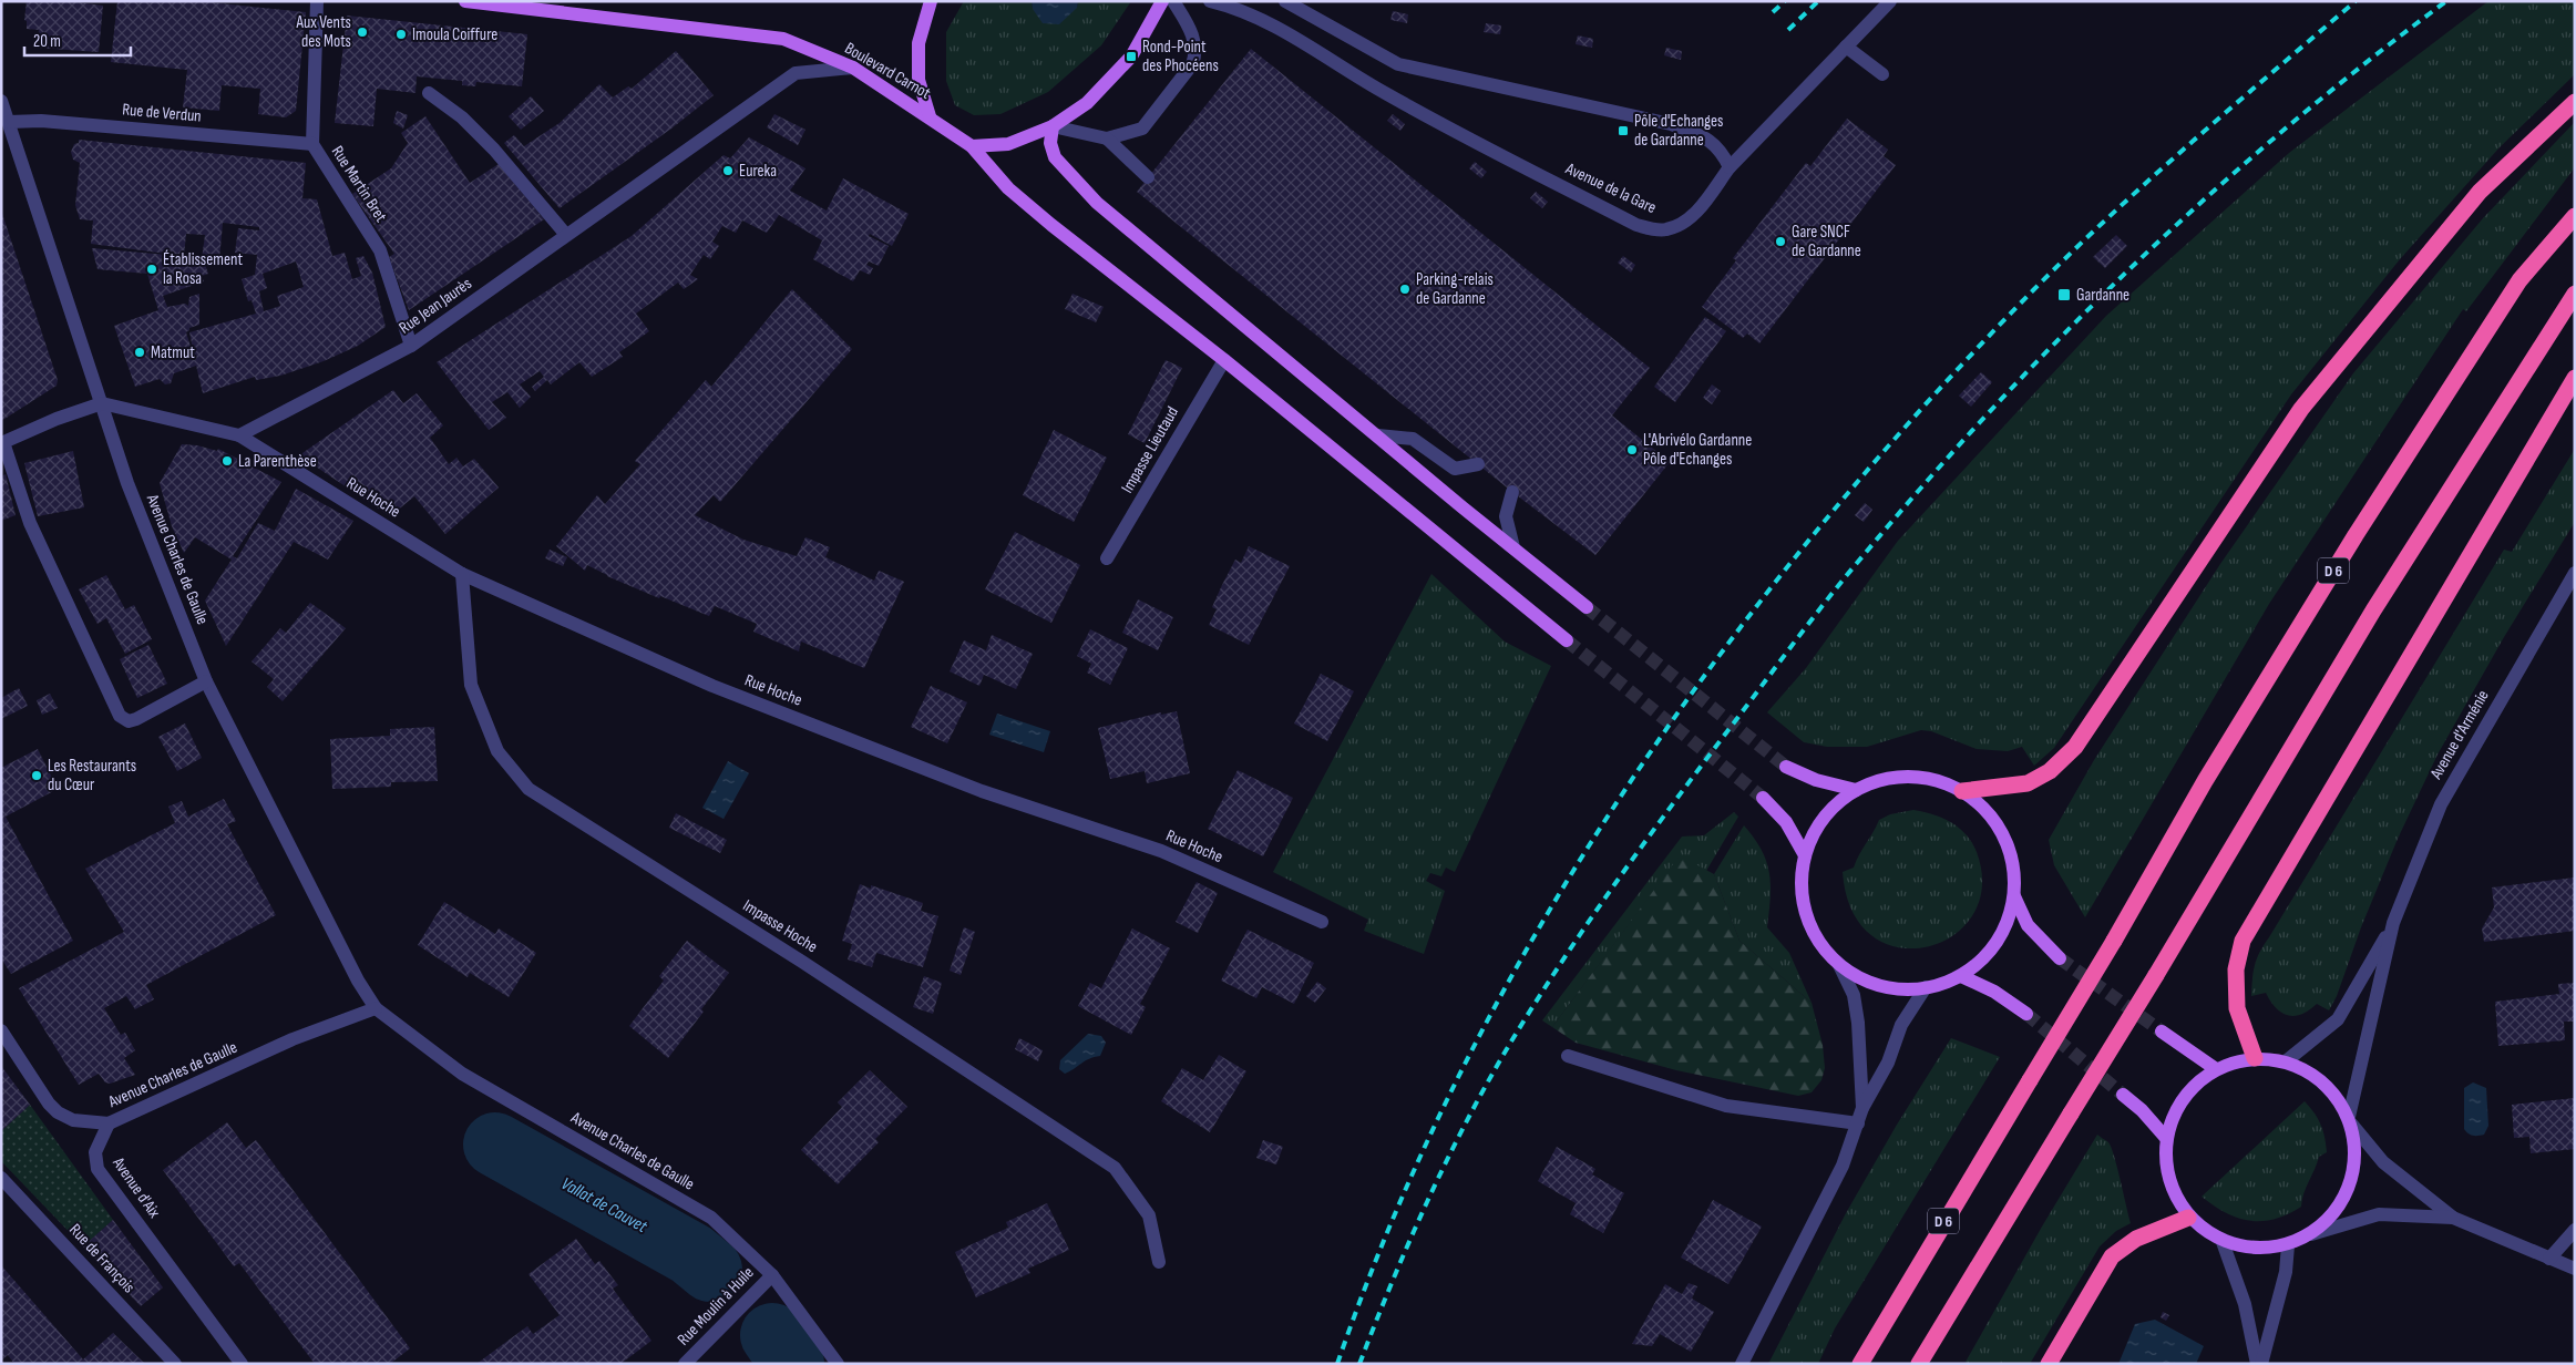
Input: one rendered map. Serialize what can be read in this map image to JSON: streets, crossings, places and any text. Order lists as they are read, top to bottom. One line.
{"streets":{"highway":["D 6"],"main road":["Boulevard Carnot"],"street":["Rue de Verdun","Rue Martin Bret","Avenue de la Gare","Rue Jean Jaurès","Impasse Lieutaud","Rue Hoche","Avenue Charles de Gaulle","Avenue d'Arménie","Impasse Hoche","Avenue d'Aix","Rue de François","Rue Moulin à Huile"]},"crossings":[["Boulevard Carnot","Rue Jean Jaurès"],["Rue de Verdun","Rue Martin Bret"],["Rue de Verdun","Avenue Charles de Gaulle"],["Rue Martin Bret","Rue Jean Jaurès"],["Rue Jean Jaurès","Rue Hoche"],["Rue Hoche","Impasse Hoche"],["Avenue Charles de Gaulle","Avenue d'Aix"],["Avenue Charles de Gaulle","Rue Moulin à Huile"]],"water":["Vallat de Cauvet"],"places":{"other":["Aux Vents des Mots","Imoula Coiffure","Eureka","Gare SNCF de Gardanne","Établissement la Rosa","Parking-relais de Gardanne","Matmut","L'Abrivélo Gardanne Pôle d'Echanges","La Parenthèse","Les Restaurants du Cœur"],"transit":["Rond-Point des Phocéens","Pôle d'Echanges de Gardanne","Gardanne"]},"scale_bar":"20 m"}
